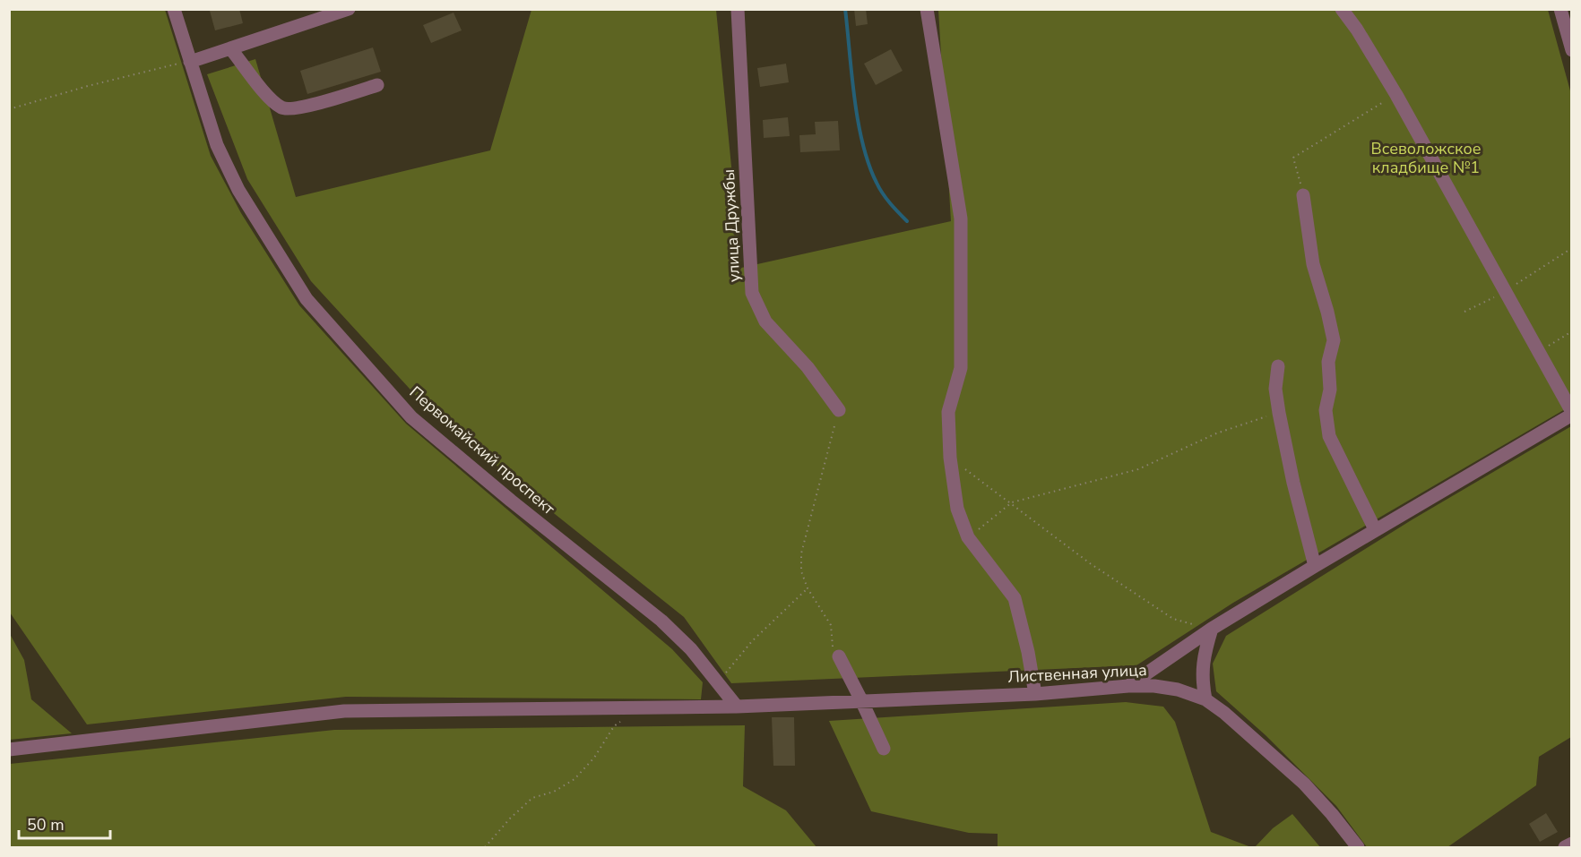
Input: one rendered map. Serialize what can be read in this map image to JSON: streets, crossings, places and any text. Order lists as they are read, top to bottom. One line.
{"streets":{"street":["улица Дружбы","Первомайский проспект","Лиственная улица"]},"crossings":[["Первомайский проспект","Лиственная улица"]],"parks":["Всеволожское кладбище №1"],"scale_bar":"50 m"}
